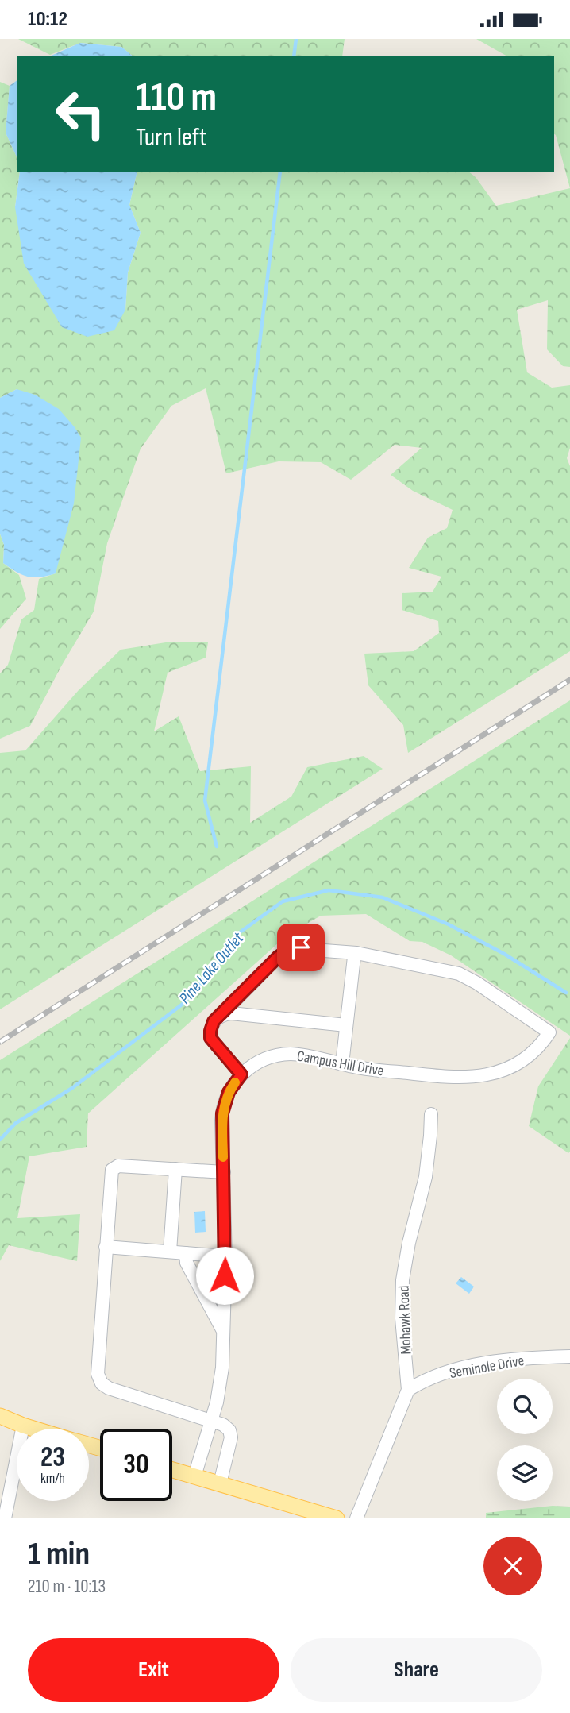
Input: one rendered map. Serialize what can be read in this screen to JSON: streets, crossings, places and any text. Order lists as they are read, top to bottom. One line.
{"streets":{"street":["Campus Hill Drive","Mohawk Road","Seminole Drive"]},"crossings":[["Mohawk Road","Seminole Drive"]],"water":["Pine Lake Outlet"],"page":{"status":"10:12","turn":["110 m","Turn left"],"speed":"23 km/h","limit":"30","heading":["1 min","210 m · 10:13"],"buttons":["Exit","Share"]}}
